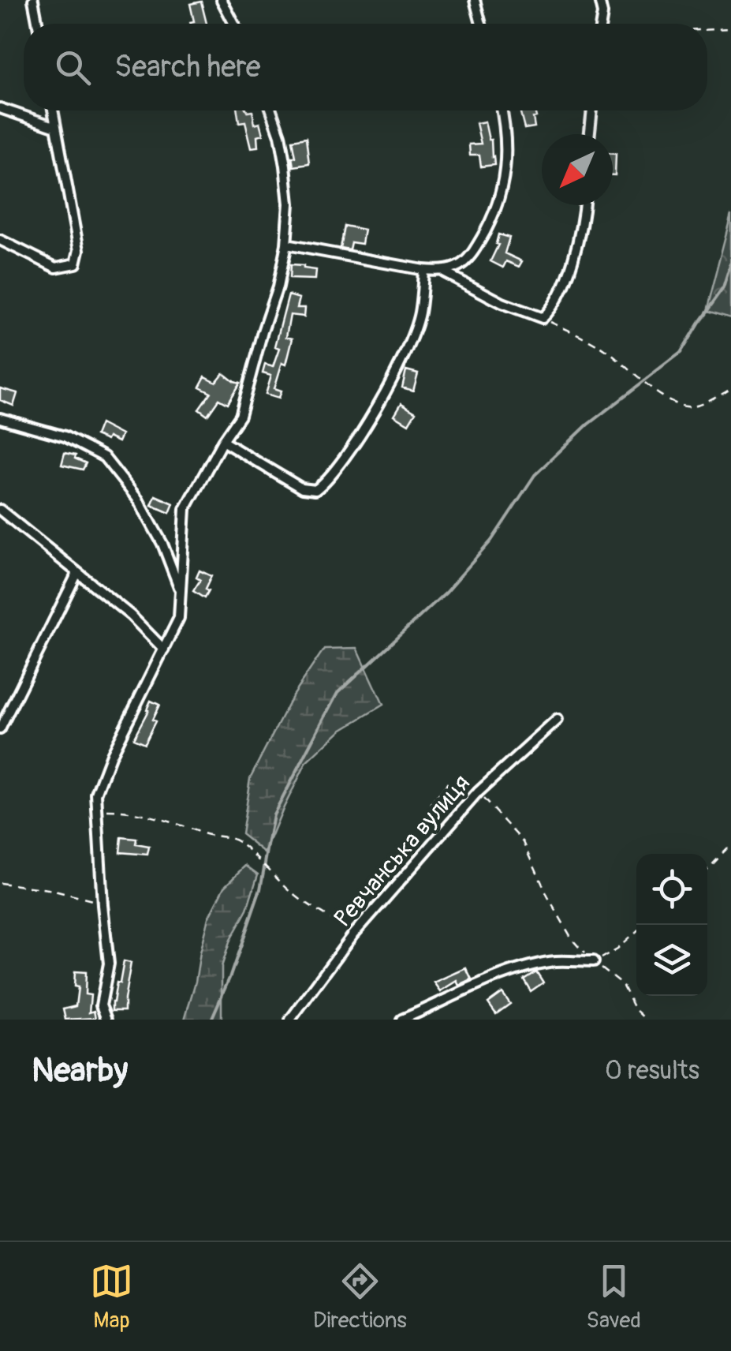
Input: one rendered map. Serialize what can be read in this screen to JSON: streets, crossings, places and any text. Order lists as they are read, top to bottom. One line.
{"streets":{"street":["Ревчанська вулиця"]},"north":"bottom left","page":{"search":"Search here","heading":["Nearby","0 results"],"nav":["Map","Directions","Saved"]}}
